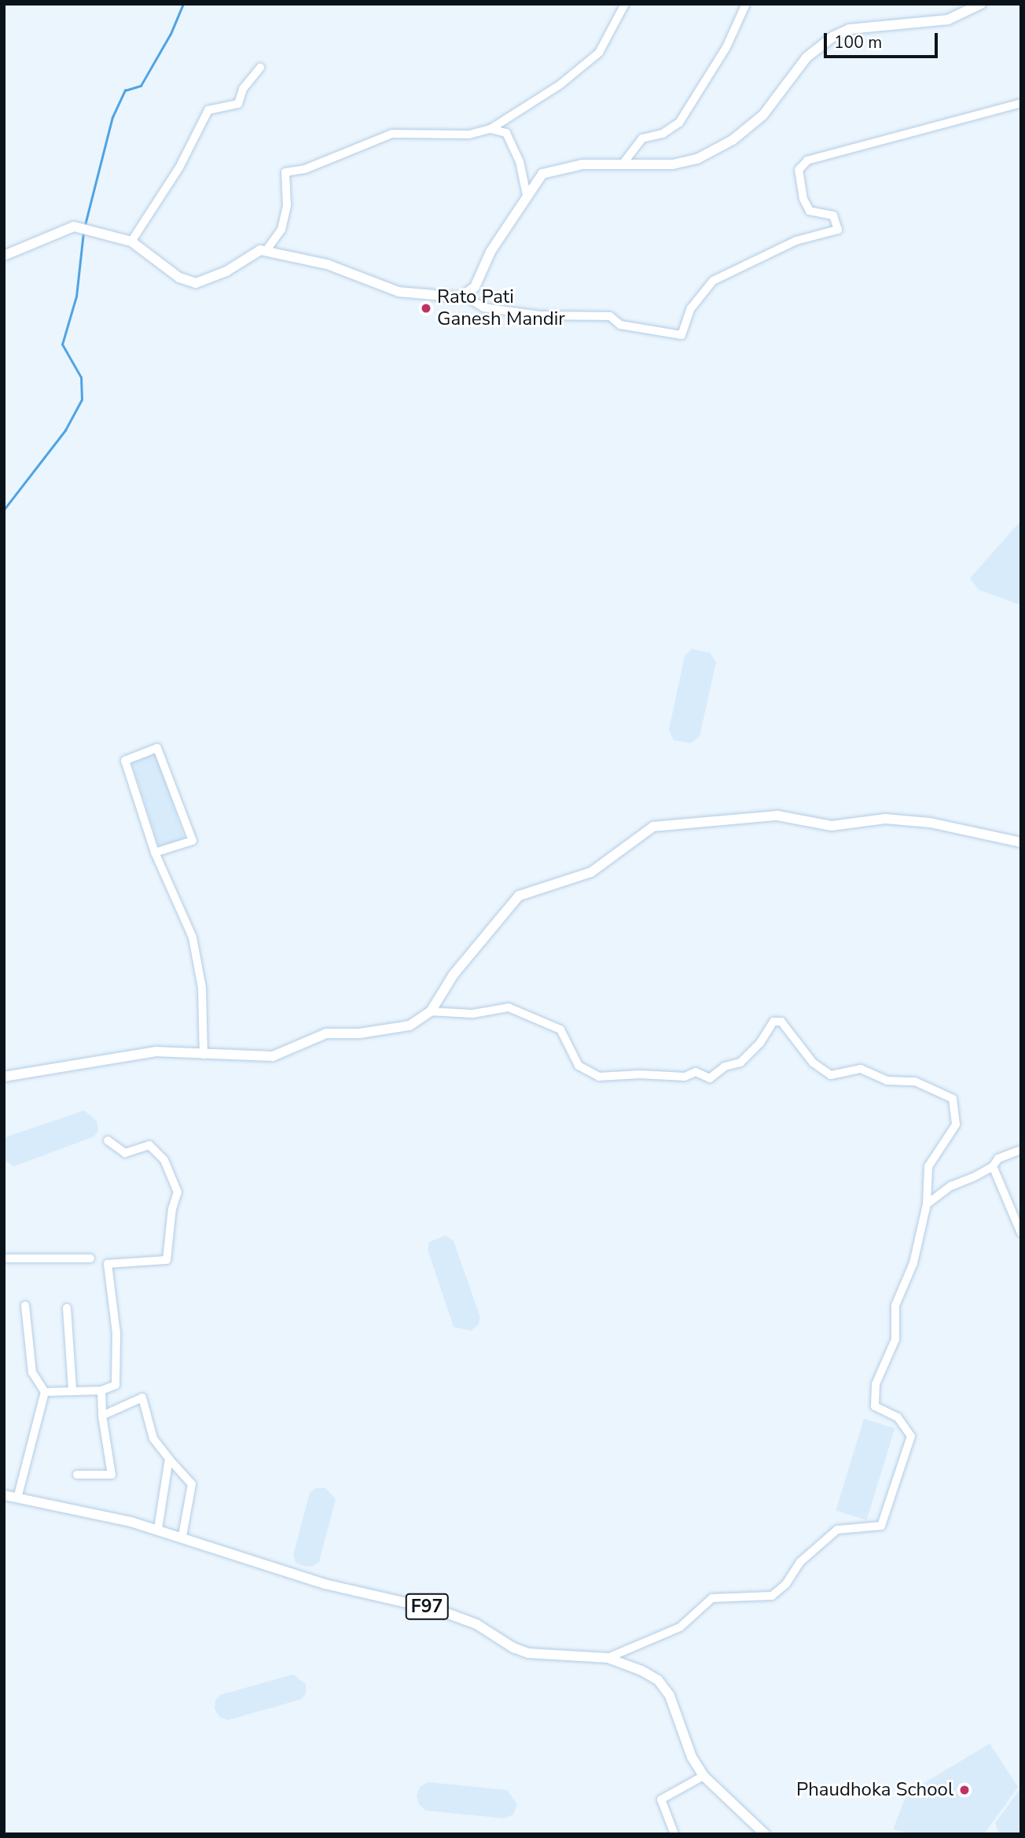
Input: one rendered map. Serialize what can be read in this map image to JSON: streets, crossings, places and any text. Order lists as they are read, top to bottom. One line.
{"streets":{"main road":["F97"]},"places":["Rato Pati Ganesh Mandir","Phaudhoka School"],"scale_bar":"100 m"}
